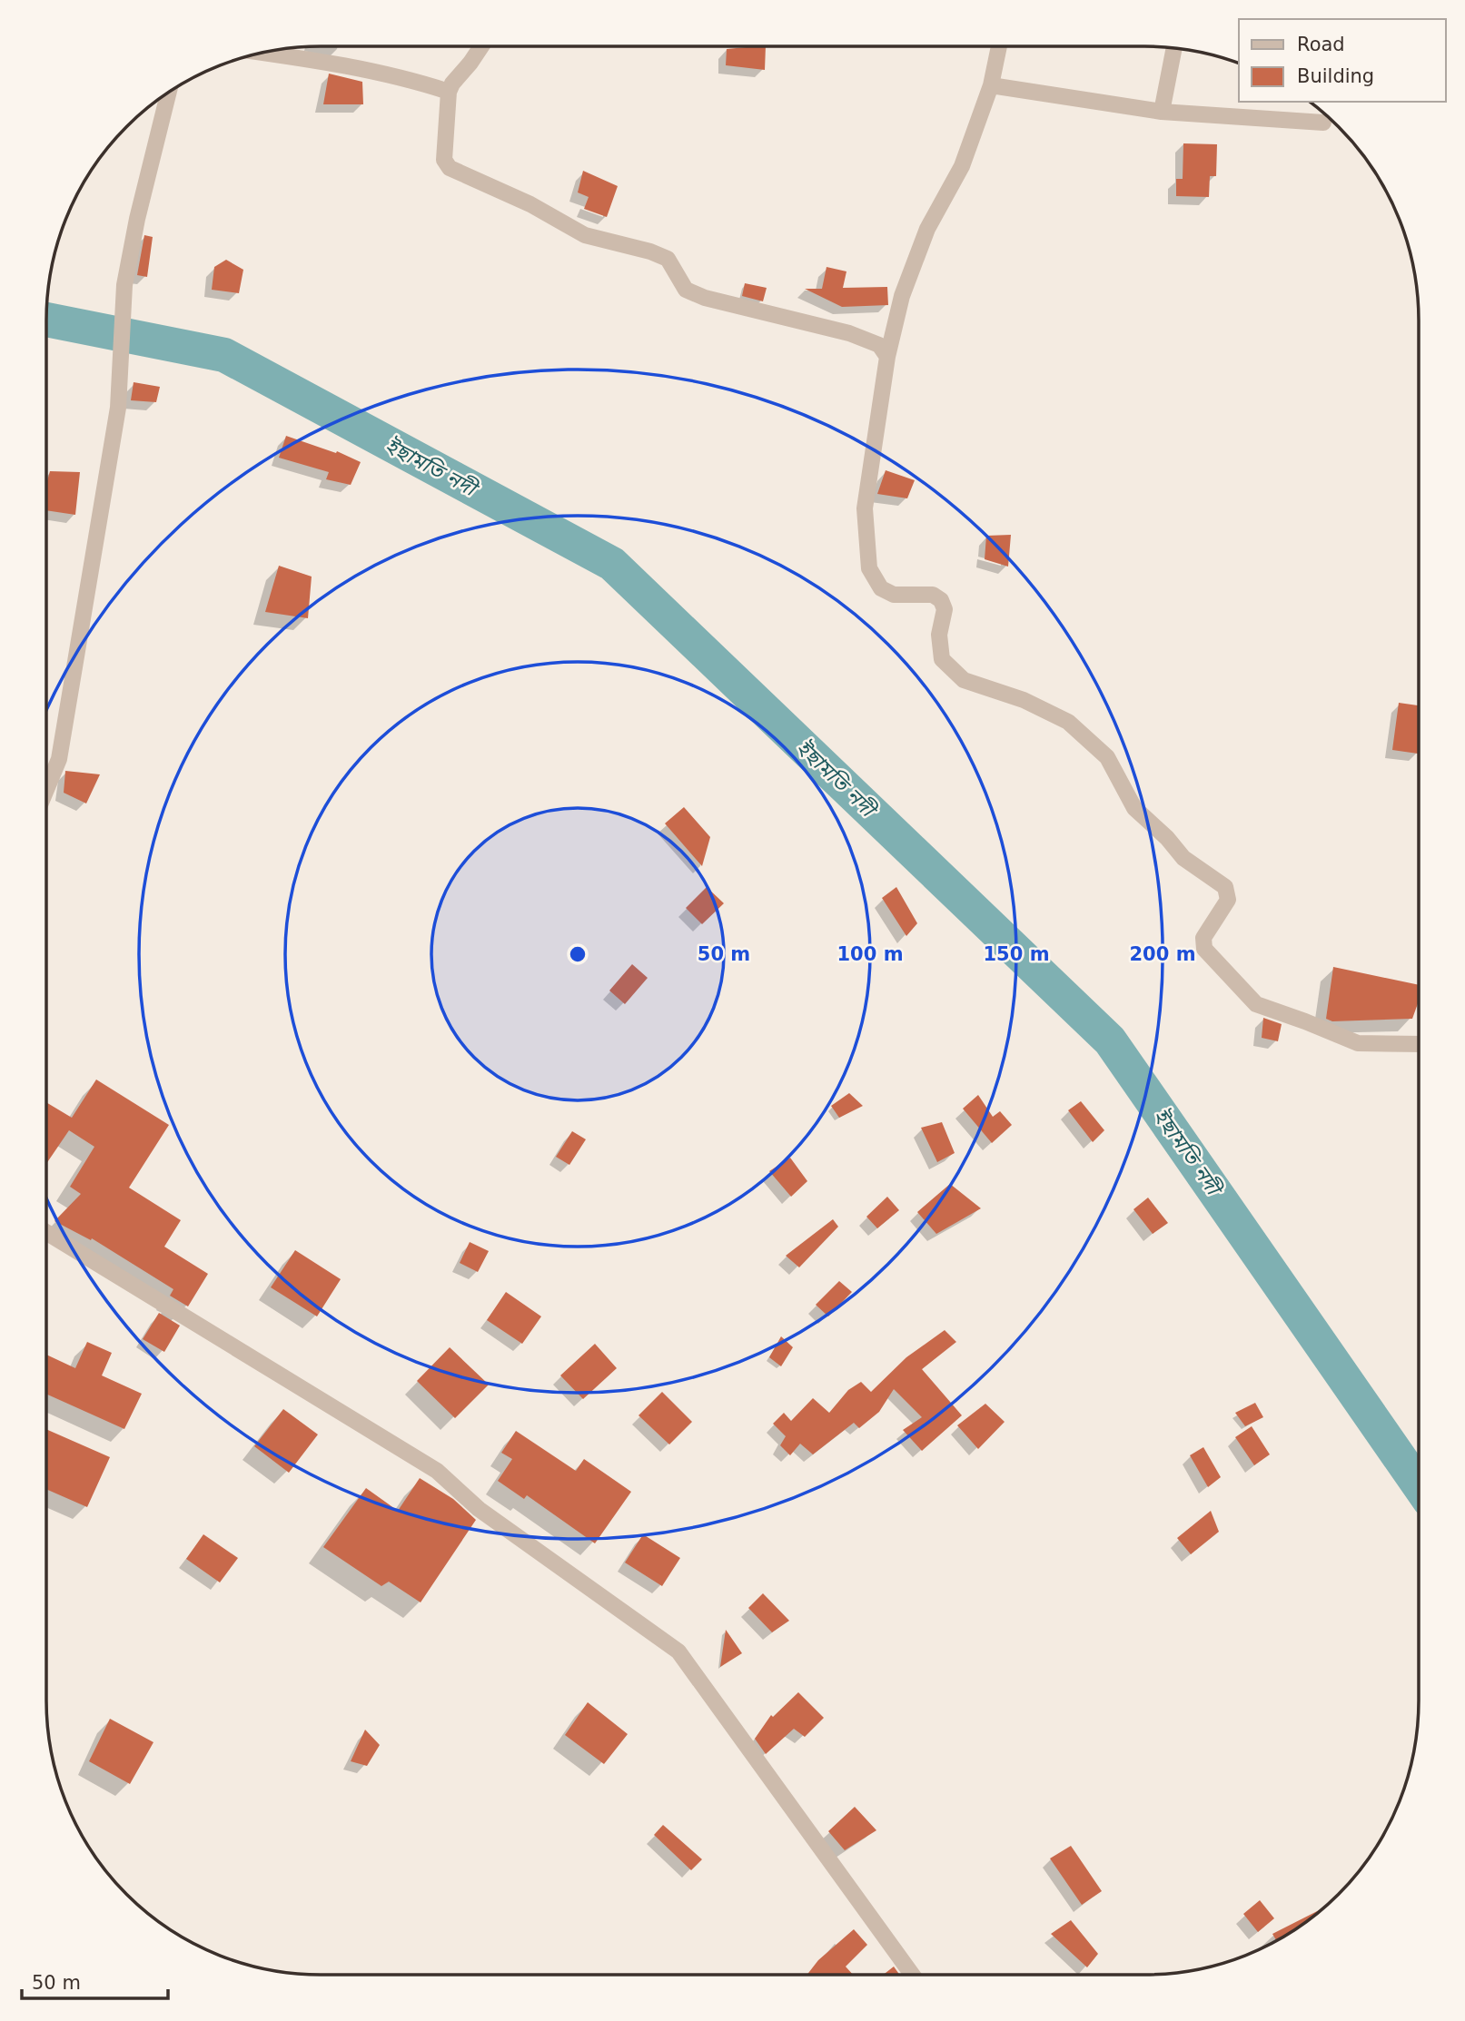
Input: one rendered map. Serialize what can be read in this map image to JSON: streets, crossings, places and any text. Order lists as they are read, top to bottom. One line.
{"water":["ইছামতি নদী"],"legend":["Road","Building"],"scale_bar":"50 m","rings":["50 m","100 m","150 m","200 m"]}
